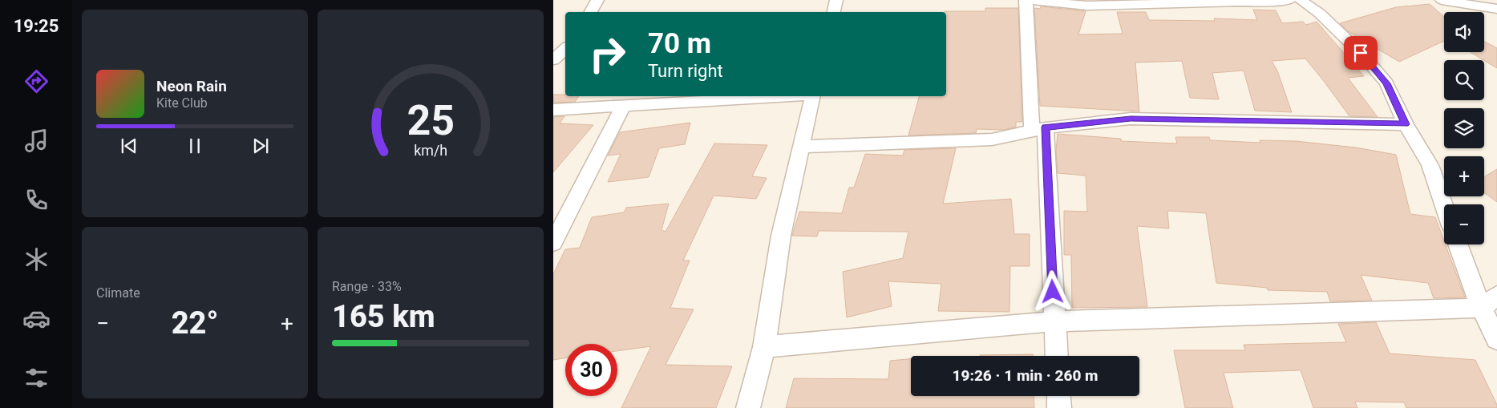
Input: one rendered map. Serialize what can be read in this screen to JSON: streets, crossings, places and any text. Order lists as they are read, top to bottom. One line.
{"page":{"tabs":"19:25","map_buttons":["+","−"],"turn":["70 m","Turn right"],"song":["Neon Rain","Kite Club"],"tile":["Climate",["Range · 33%","165 km"]],"heat":["−","22°","+"],"limit":"30","trip":"19:26 · 1 min · 260 m","gauge":["25","km/h"]}}
